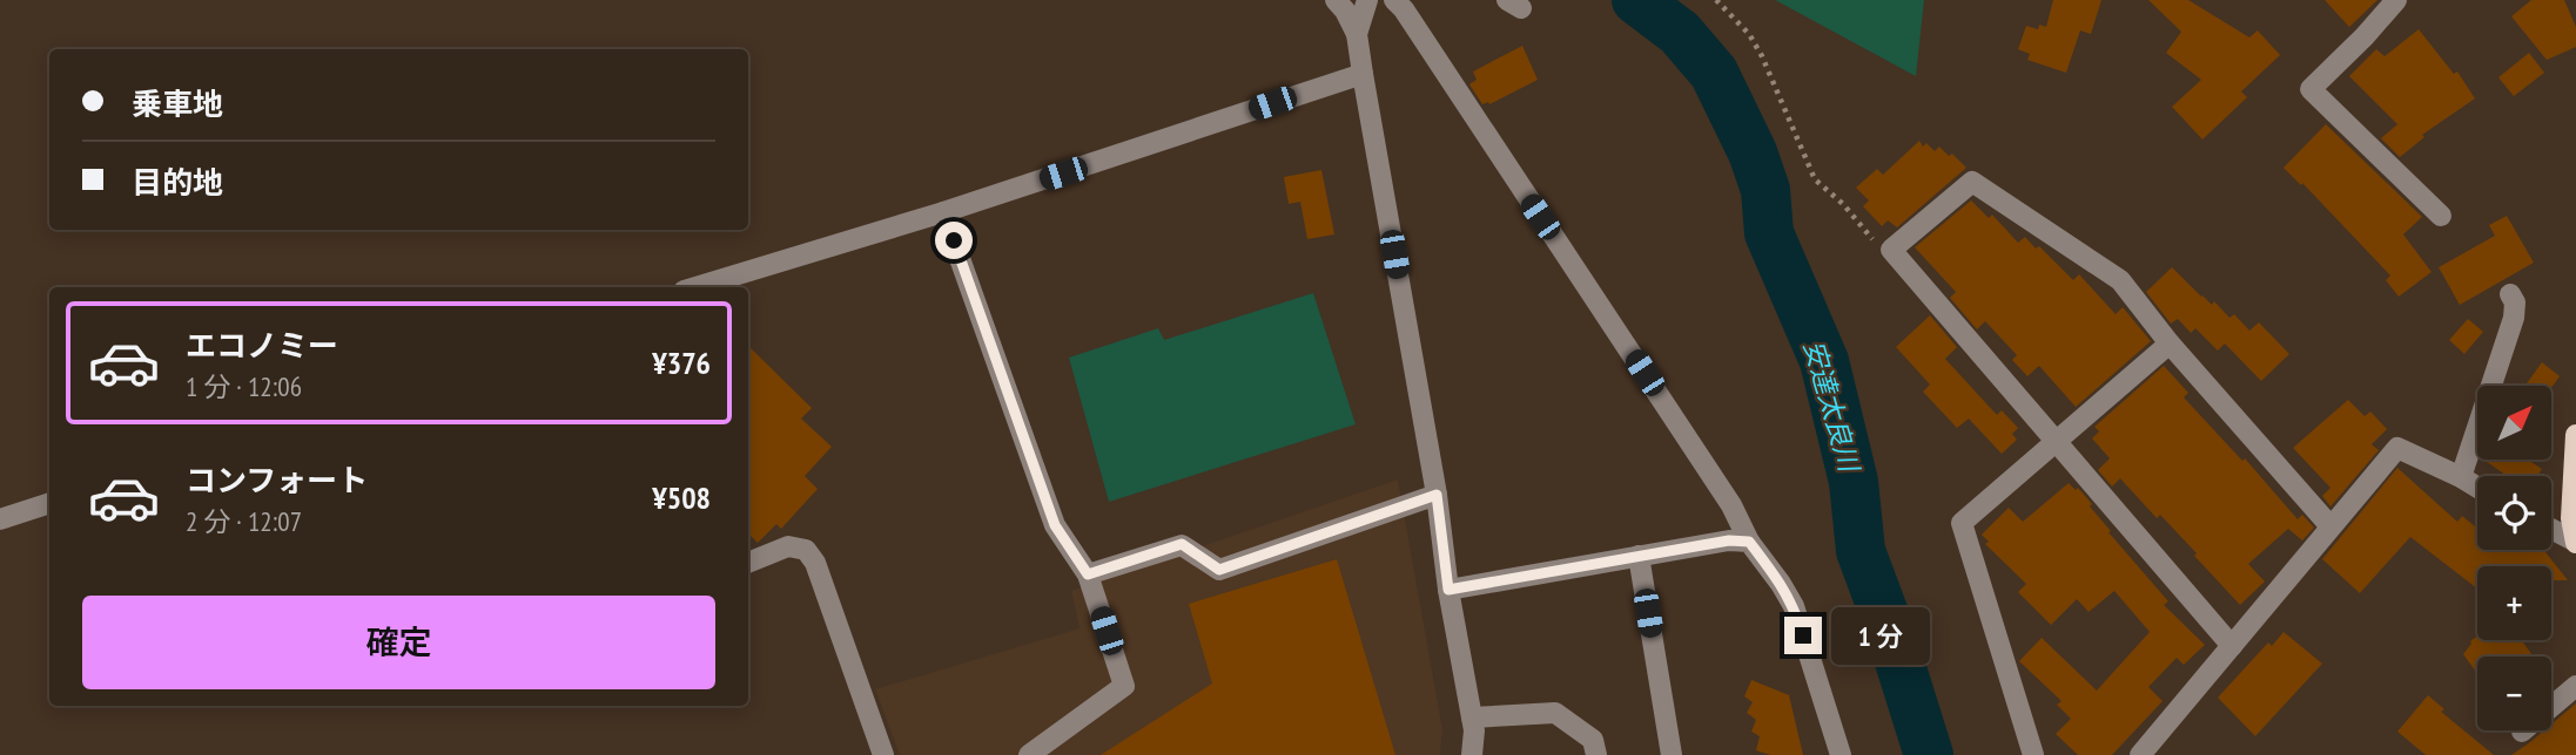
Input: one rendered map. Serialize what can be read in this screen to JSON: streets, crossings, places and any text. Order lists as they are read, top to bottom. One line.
{"water":["安達太良川"],"north":"top right","page":{"banner":["乗車地","目的地"],"list":[{"name":"エコノミー","note":"1 分 · 12:06","value":"¥376"},{"name":"コンフォート","note":"2 分 · 12:07","value":"¥508"}],"map_buttons":["+","−"],"buttons":"確定","bubble":"1 分"}}
